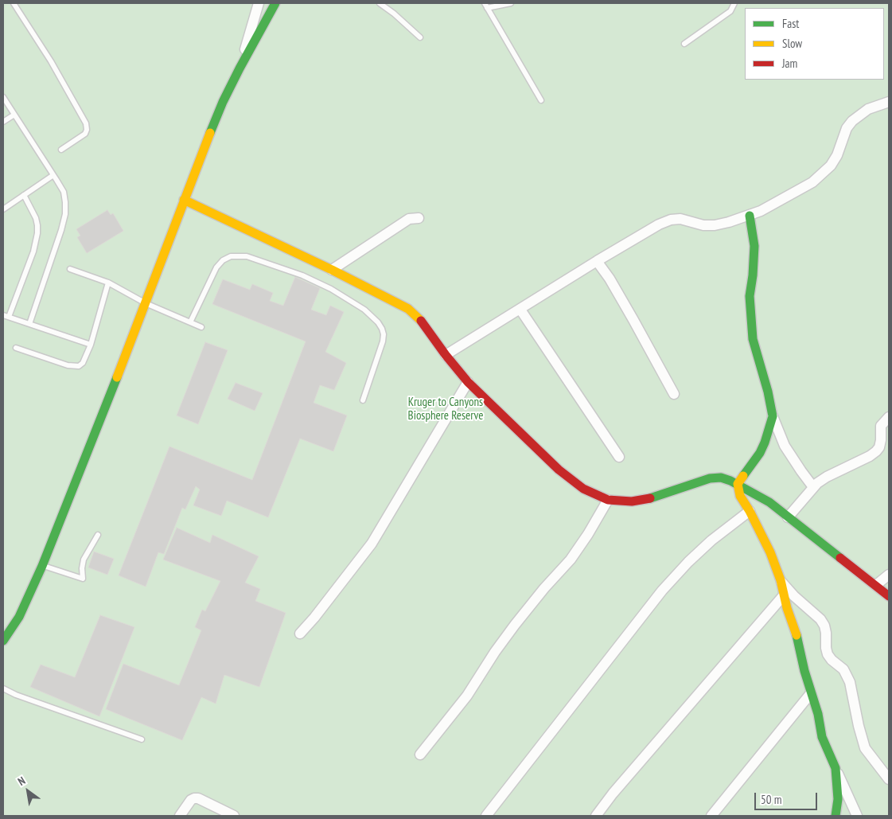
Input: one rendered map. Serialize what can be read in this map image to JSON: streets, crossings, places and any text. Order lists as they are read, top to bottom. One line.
{"parks":["Kruger to Canyons Biosphere Reserve"],"legend":["Fast","Slow","Jam"],"scale_bar":"50 m","north":"top left"}
